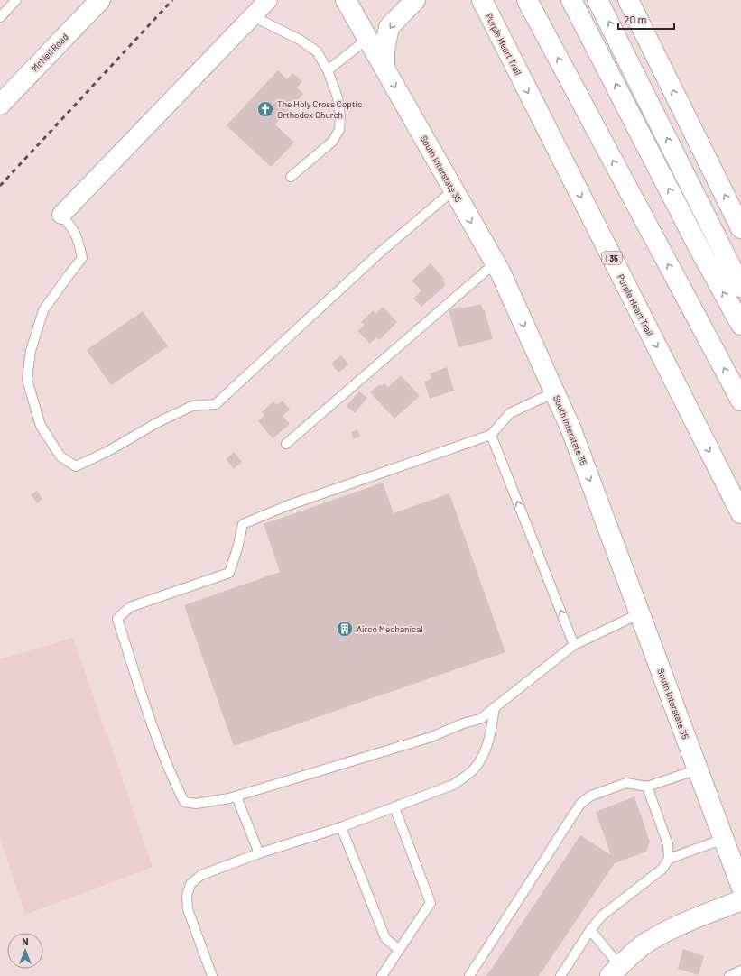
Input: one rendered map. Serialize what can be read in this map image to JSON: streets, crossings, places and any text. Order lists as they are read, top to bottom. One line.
{"streets":{"main road":["Purple Heart Trail","McNeil Road","South Interstate 35","I 35"]},"places":{"church":["The Holy Cross Coptic Orthodox Church"],"building":["Airco Mechanical"]},"scale_bar":"20 m","north":"top"}
